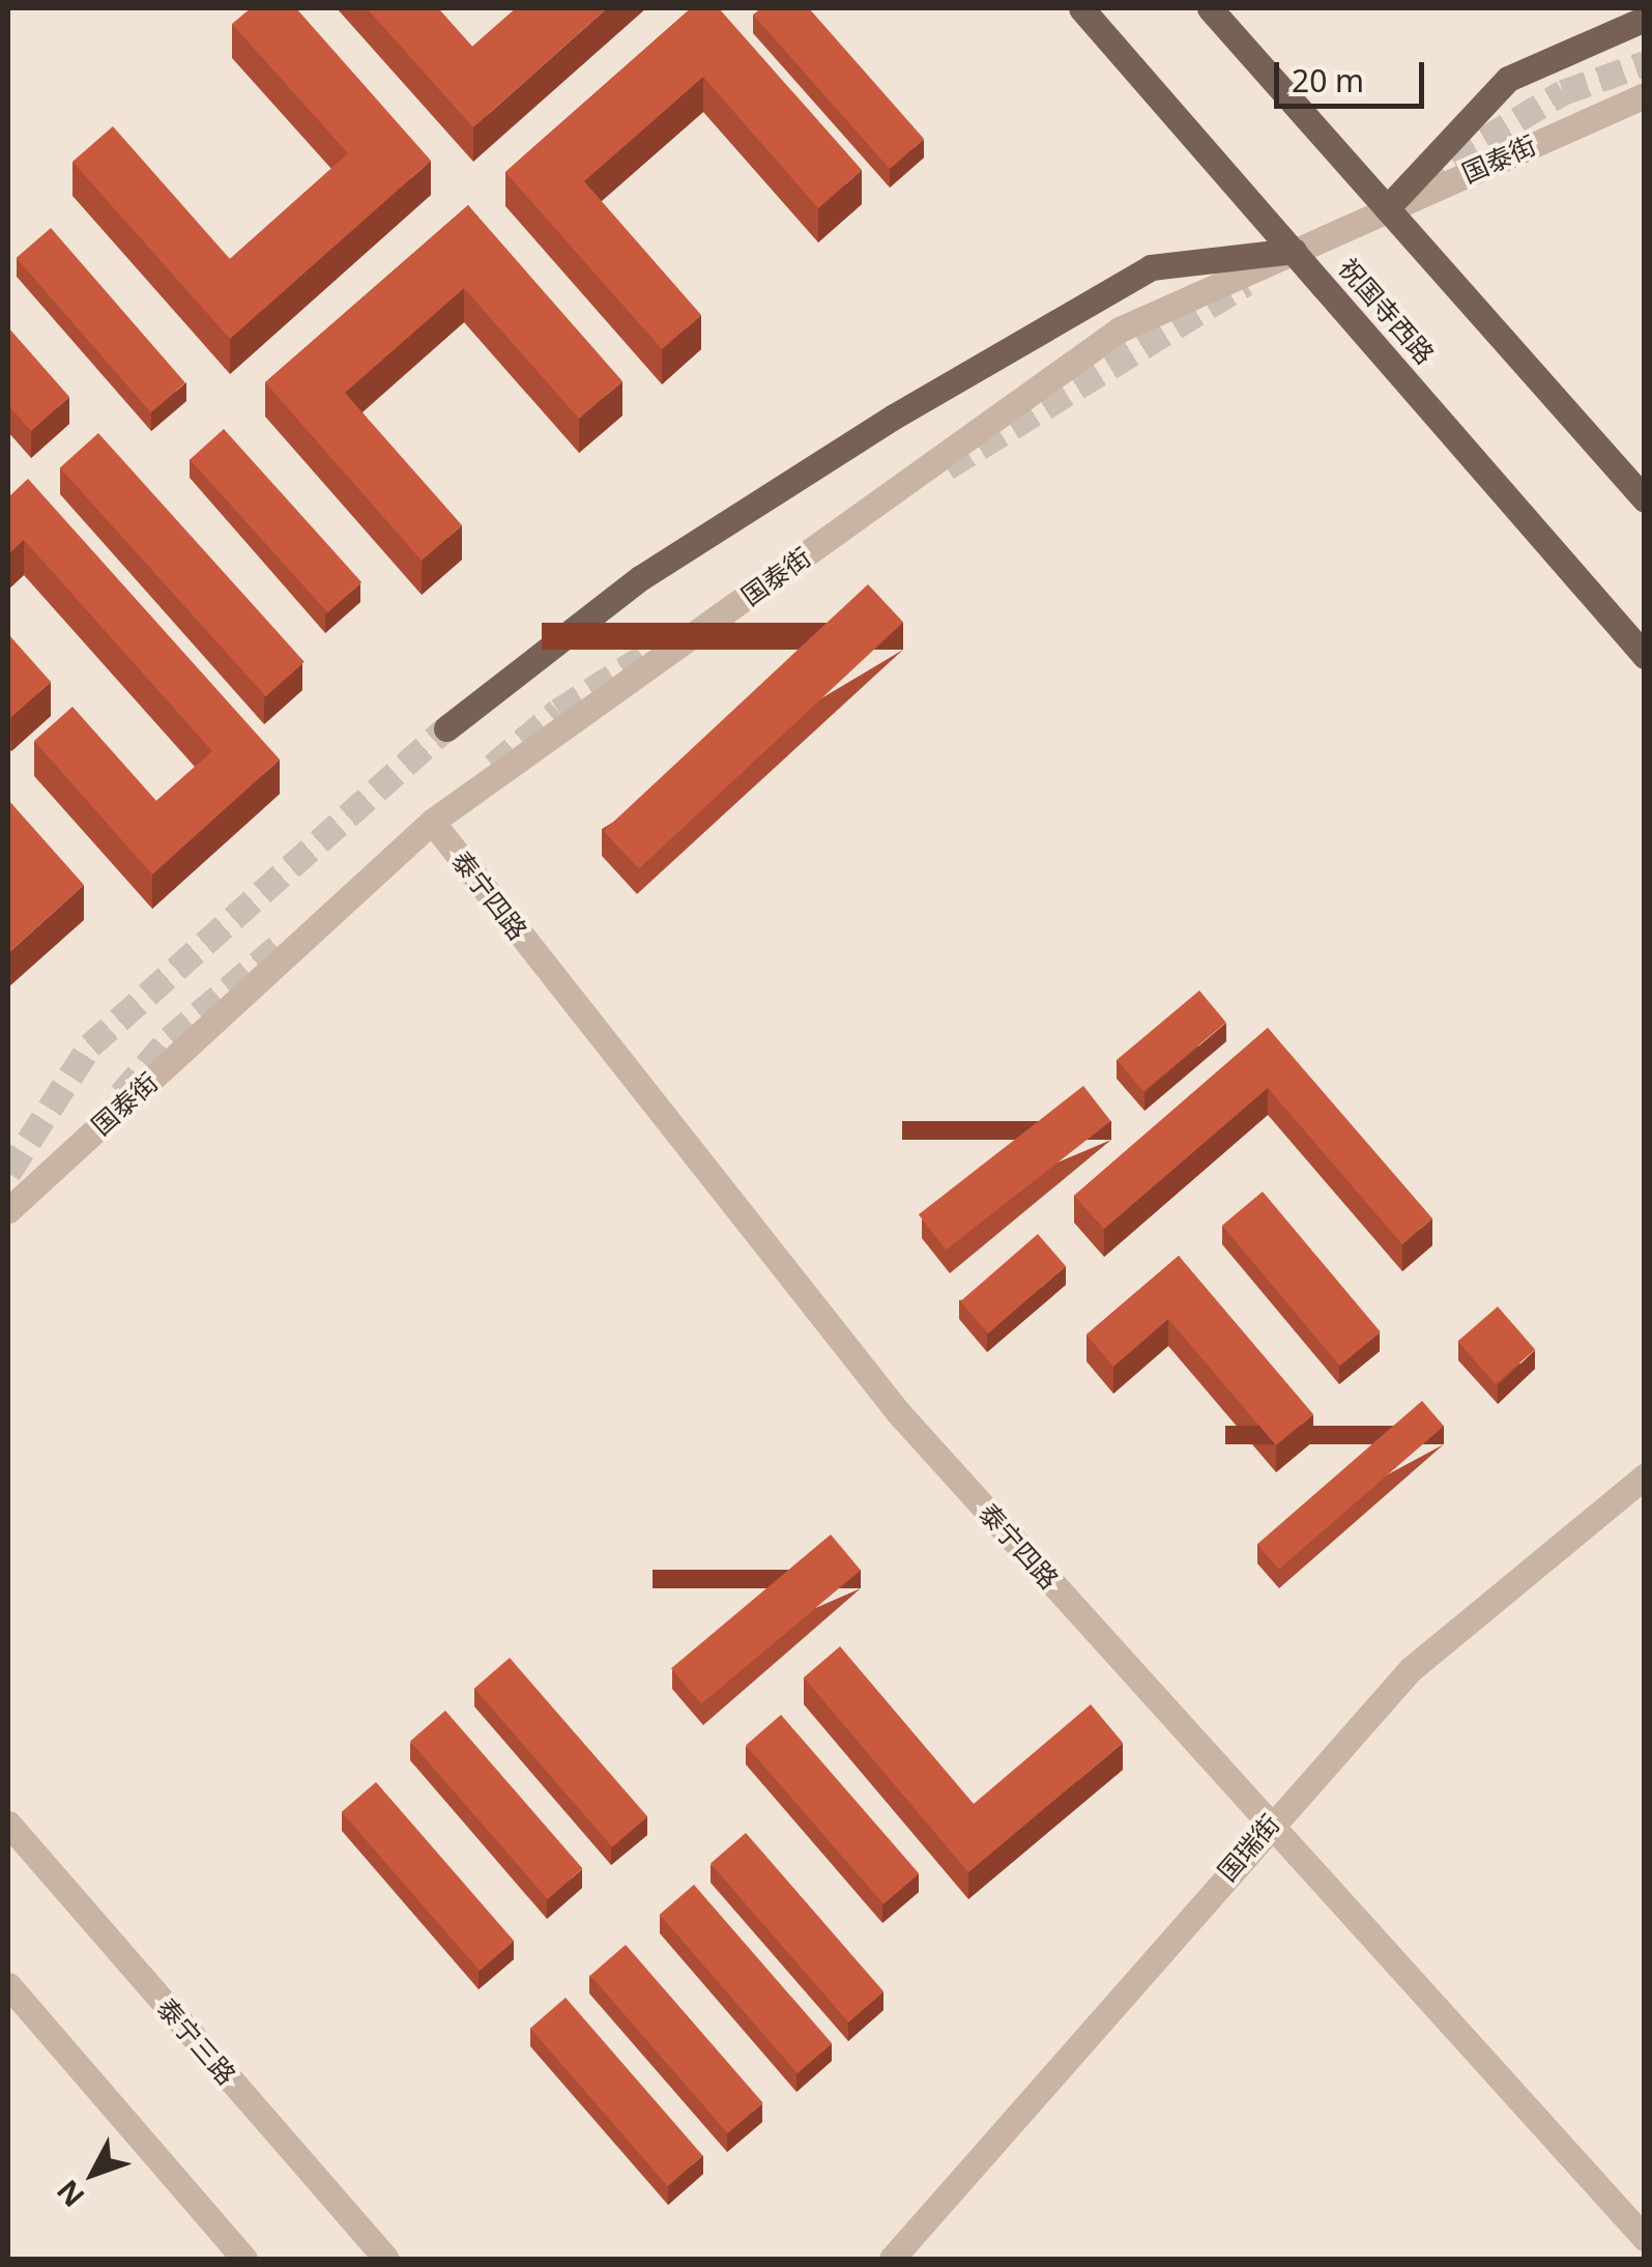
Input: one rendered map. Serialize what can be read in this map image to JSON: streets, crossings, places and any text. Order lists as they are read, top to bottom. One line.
{"streets":{"main road":["祝国寺西路"],"street":["国泰街","泰宁四路","国瑞街","泰宁三路"]},"crossings":[["国泰街","祝国寺西路"],["国泰街","泰宁四路"],["泰宁四路","国瑞街"]],"scale_bar":"20 m","north":"bottom left"}
